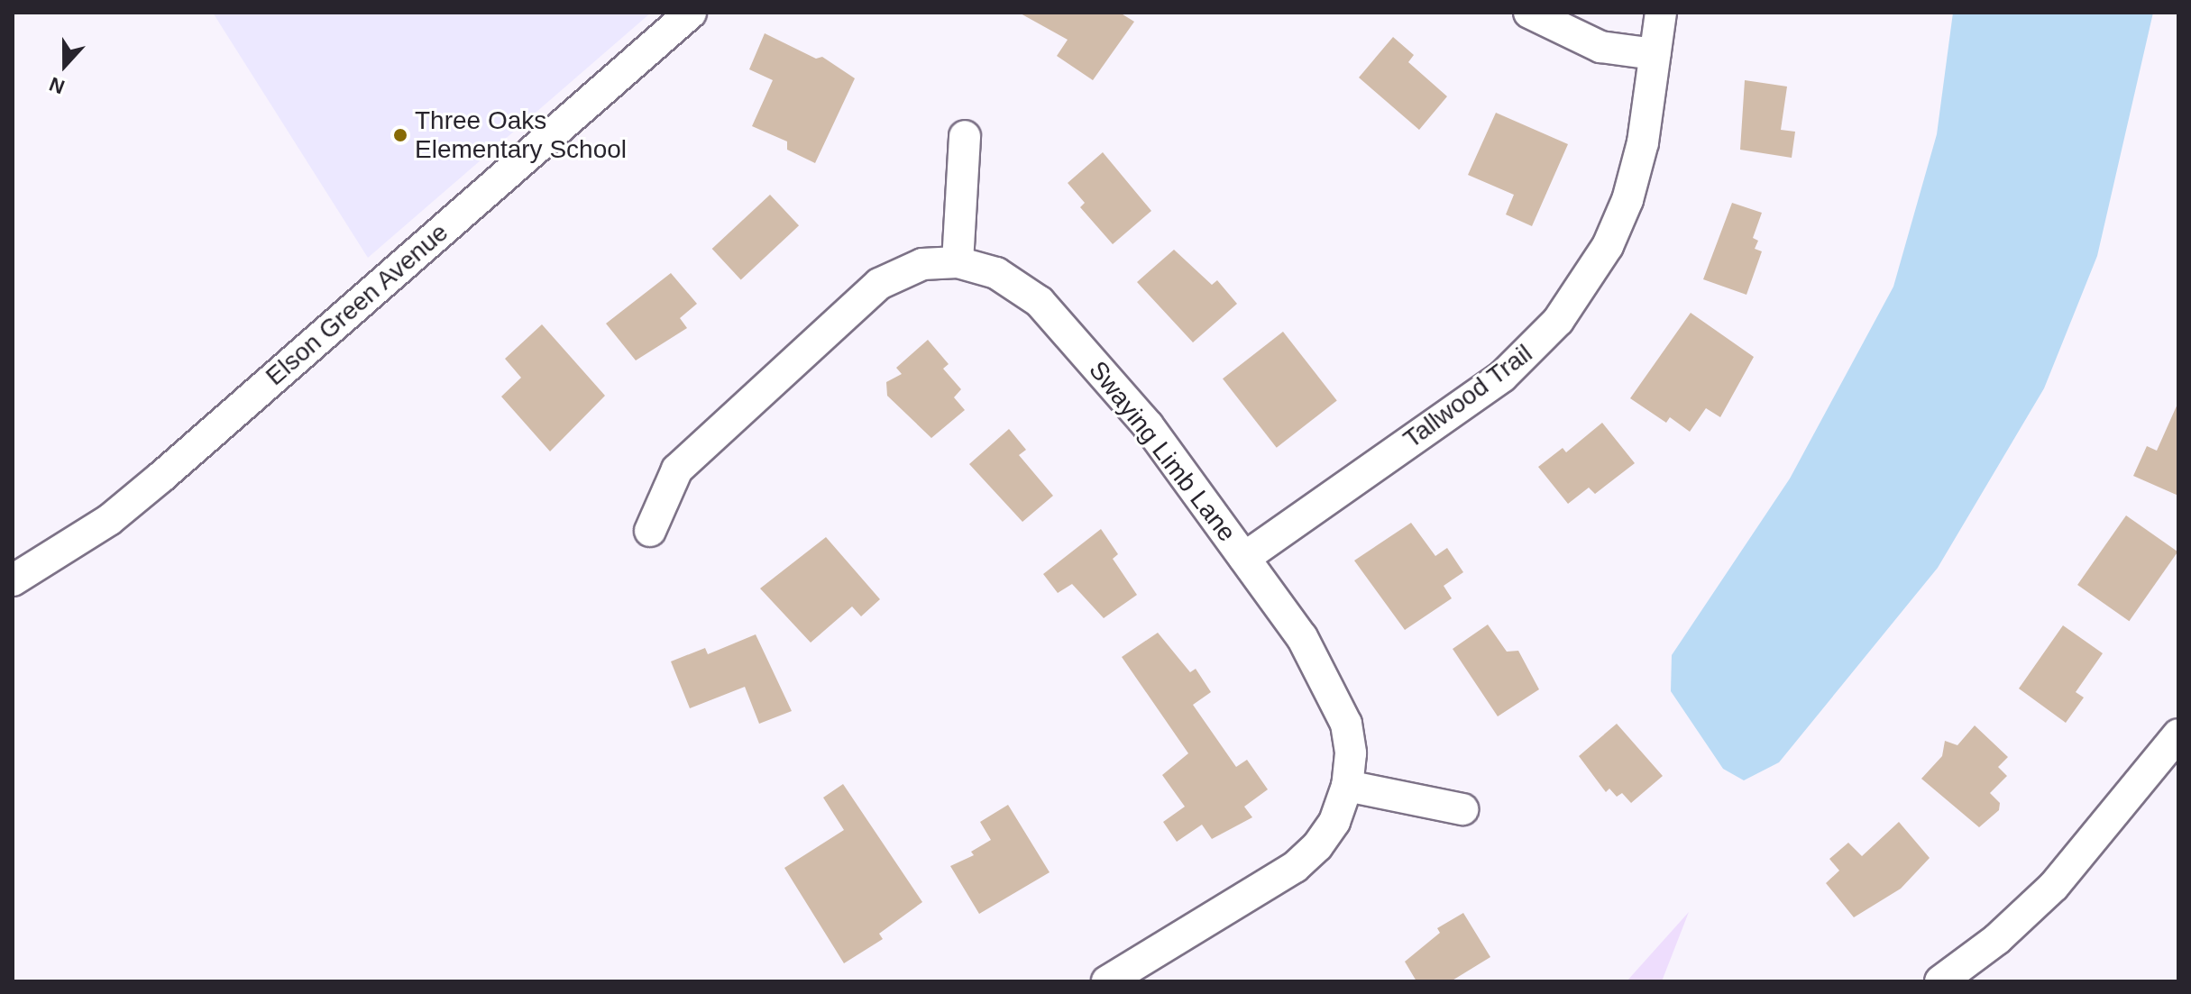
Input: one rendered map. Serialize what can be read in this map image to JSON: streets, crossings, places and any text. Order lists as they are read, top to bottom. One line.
{"streets":{"street":["Elson Green Avenue","Tallwood Trail","Swaying Limb Lane"]},"crossings":[["Tallwood Trail","Swaying Limb Lane"]],"places":["Three Oaks Elementary School"],"north":"bottom"}
